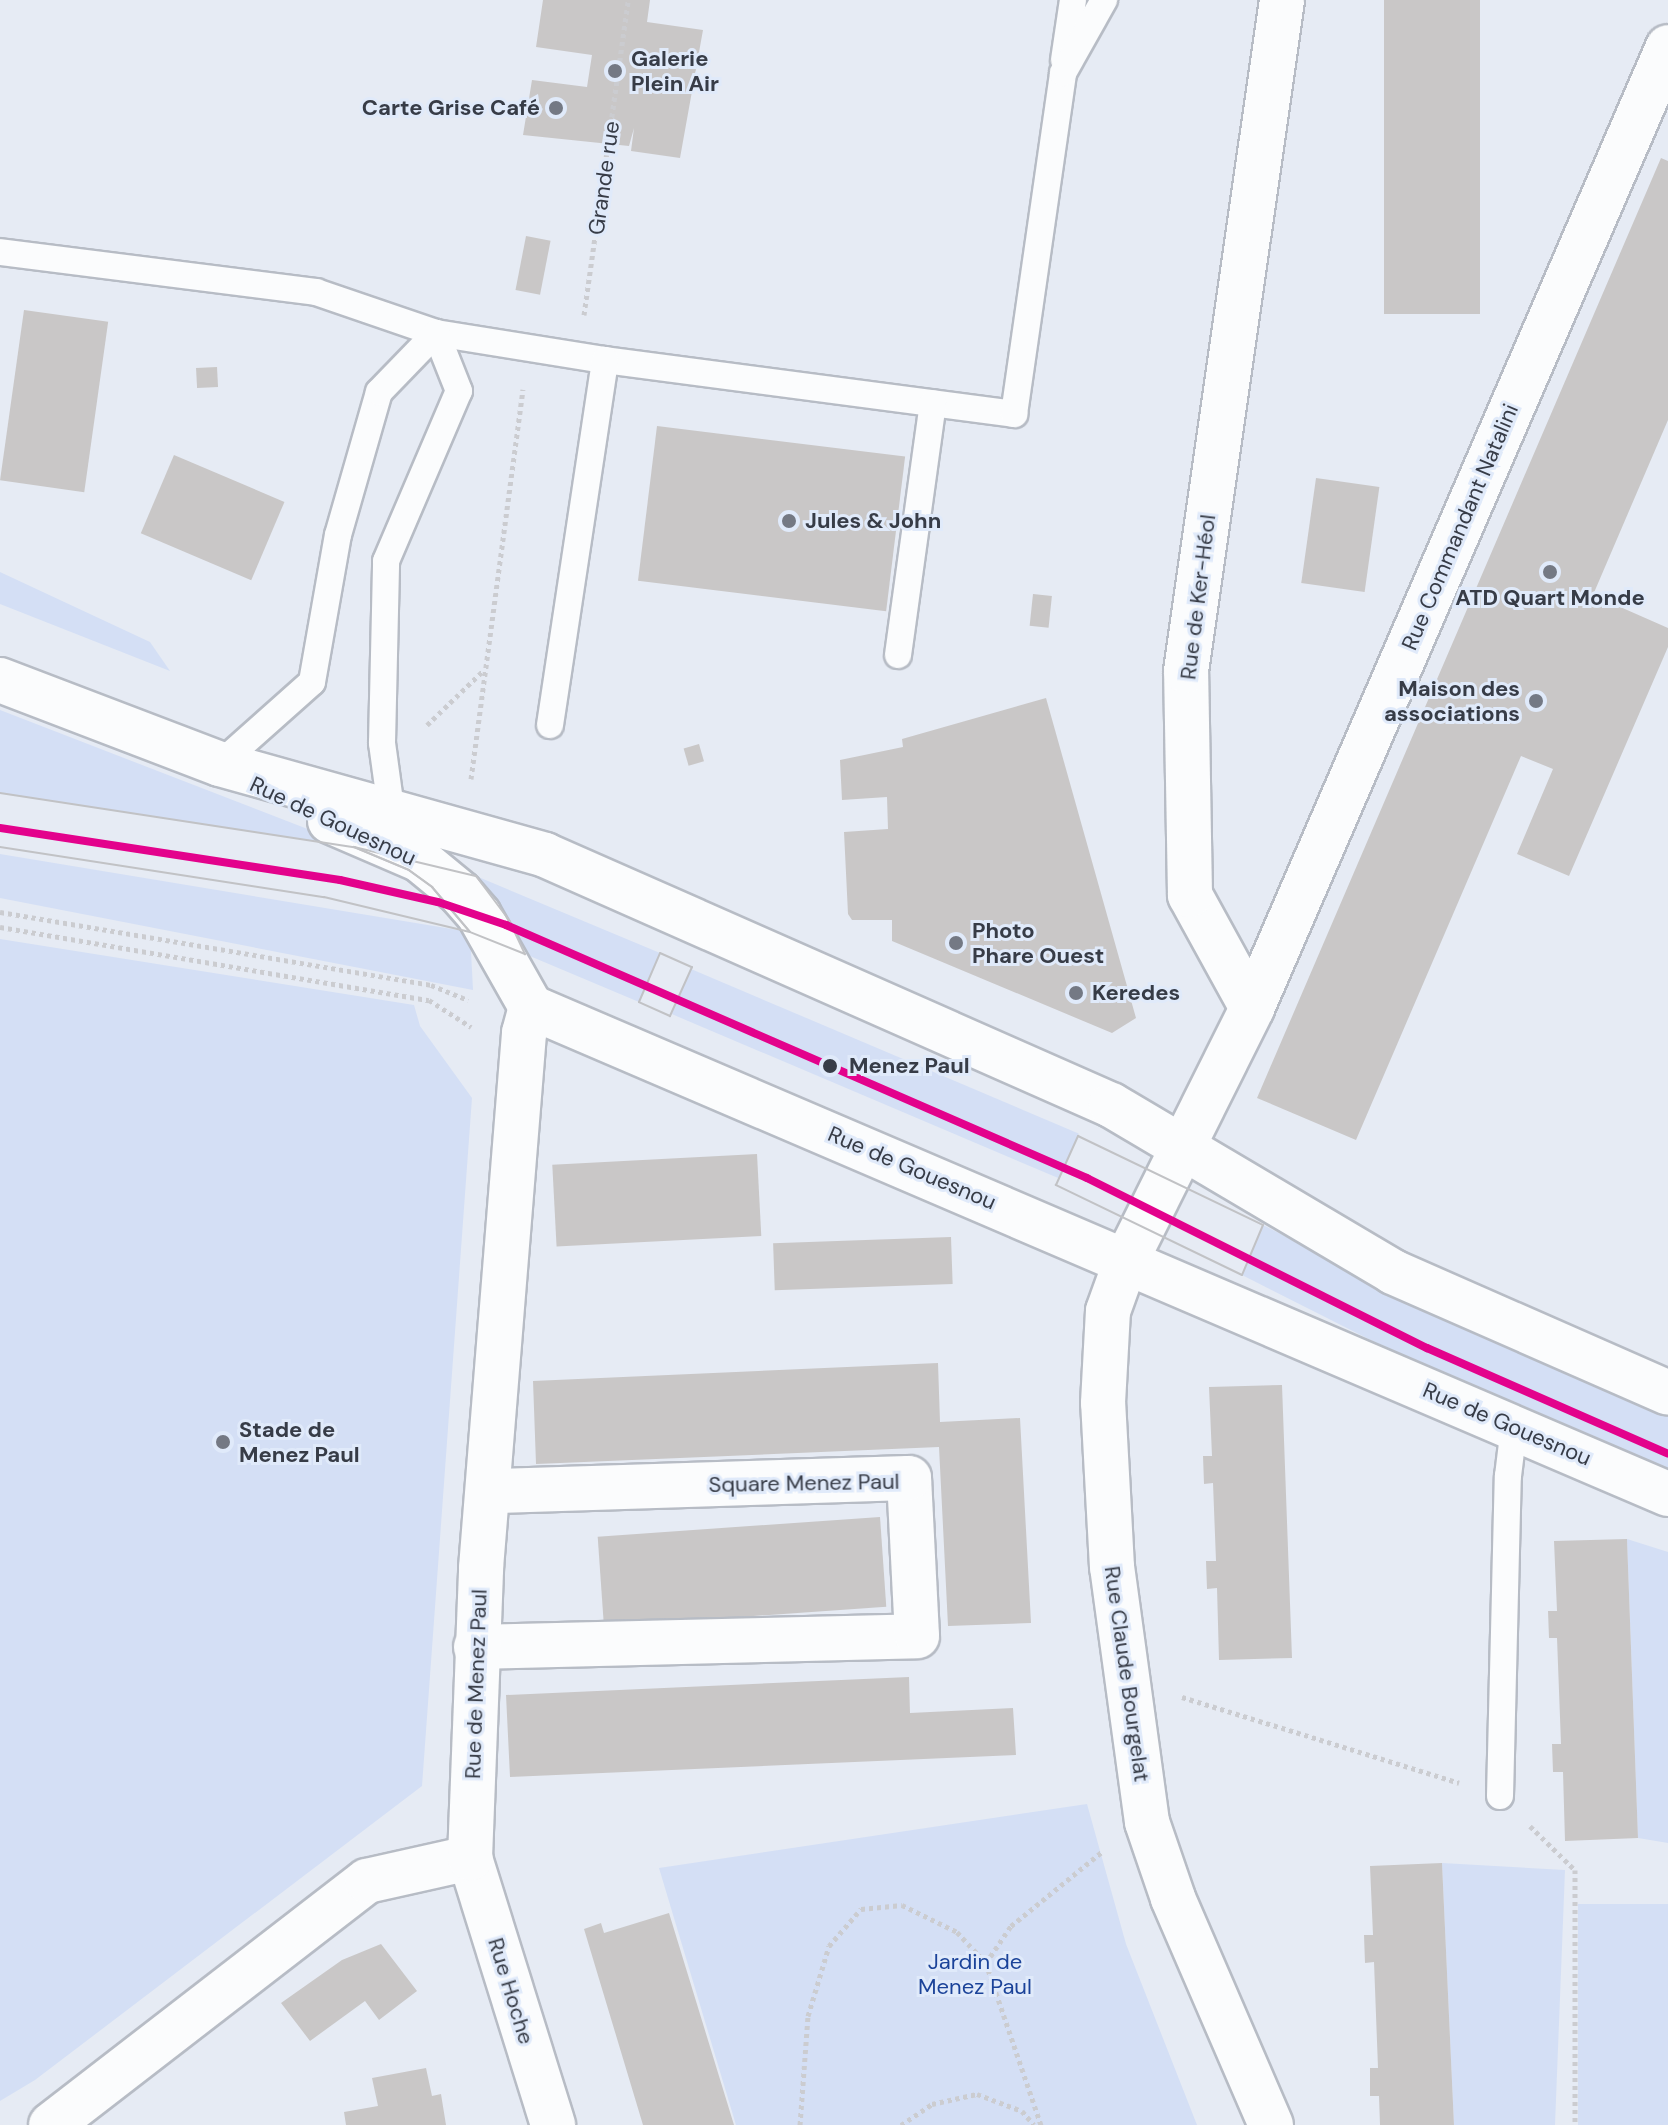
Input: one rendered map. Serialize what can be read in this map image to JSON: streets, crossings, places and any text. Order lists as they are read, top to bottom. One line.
{"streets":{"street":["Rue Commandant Natalini","Rue de Ker-Héol","Rue de Gouesnou","Square Menez Paul","Rue Claude Bourgelat","Rue de Menez Paul","Rue Hoche"],"path":["Grande rue"]},"crossings":[["Rue Commandant Natalini","Rue de Ker-Héol"],["Rue de Gouesnou","Rue Claude Bourgelat"],["Rue de Gouesnou","Rue de Menez Paul"],["Square Menez Paul","Rue de Menez Paul"],["Rue de Menez Paul","Rue Hoche"]],"parks":["Jardin de Menez Paul"],"places":["Galerie Plein Air","Carte Grise Café","Jules & John","ATD Quart Monde","Maison des associations","Photo Phare Ouest","Keredes","Menez Paul","Stade de Menez Paul"]}
